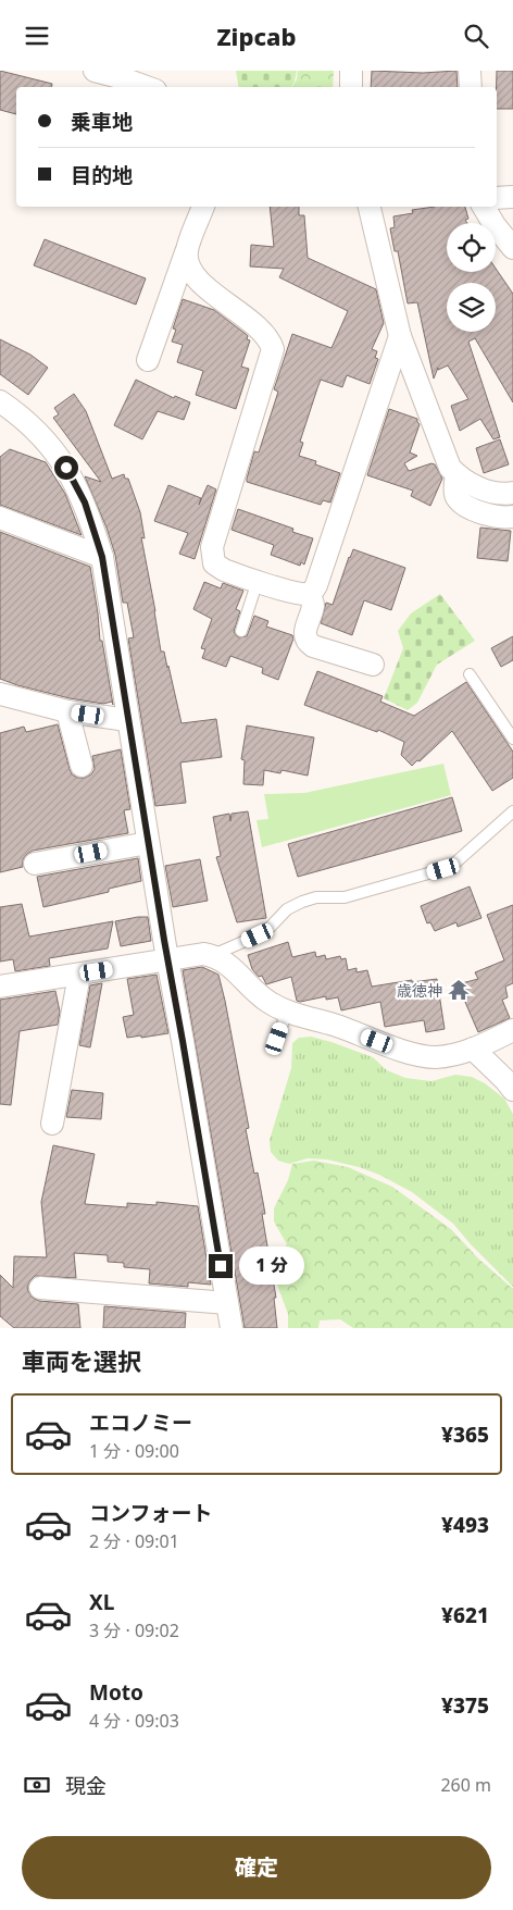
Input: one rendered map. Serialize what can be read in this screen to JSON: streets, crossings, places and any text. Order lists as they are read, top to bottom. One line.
{"places":{"temple":["歳徳神"]},"page":{"header":"Zipcab","banner":["乗車地","目的地"],"bubble":"1 分","heading":"車両を選択","list":[{"name":"エコノミー","note":"1 分 · 09:00","value":"¥365"},{"name":"コンフォート","note":"2 分 · 09:01","value":"¥493"},{"name":"XL","note":"3 分 · 09:02","value":"¥621"},{"name":"Moto","note":"4 分 · 09:03","value":"¥375"}],"pay":["現金","260 m"],"buttons":"確定"}}
